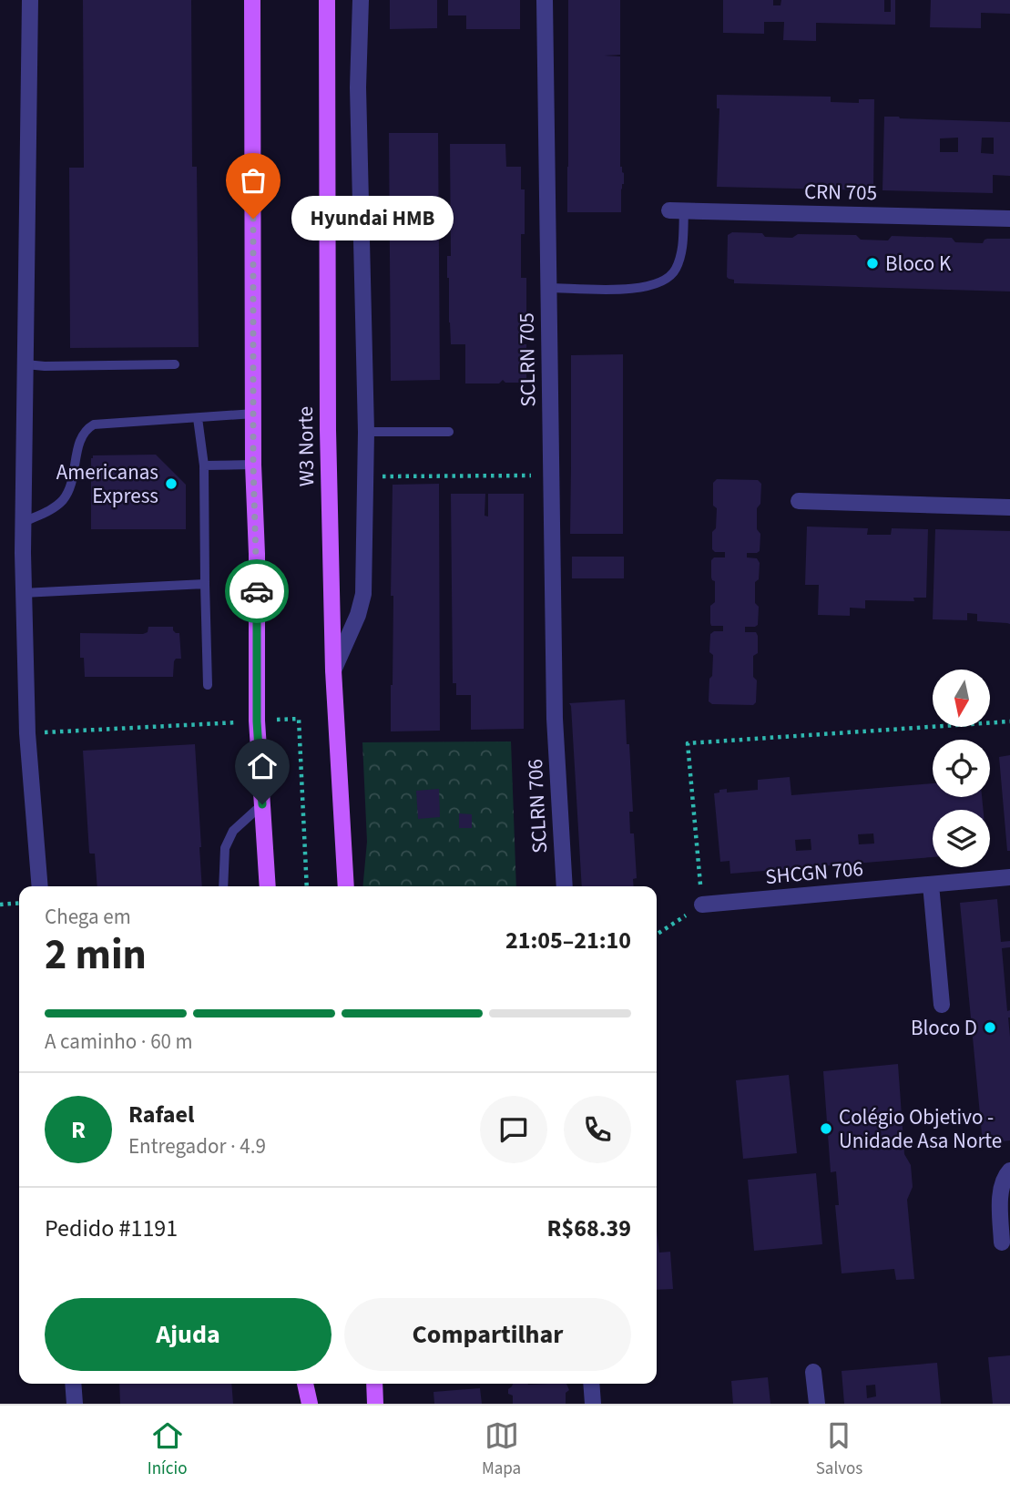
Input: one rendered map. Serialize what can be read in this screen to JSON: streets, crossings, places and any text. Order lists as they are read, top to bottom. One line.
{"streets":{"main road":["W3 Norte"],"street":["CRN 705","SCLRN 705","SCLRN 706","SHCGN 706"]},"crossings":[["SCLRN 705","SCLRN 706"]],"places":["Hyundai HMB","Bloco K","Americanas Express","Bloco D","Colégio Objetivo - Unidade Asa Norte"],"north":"bottom","page":{"bubble":"Hyundai HMB","heading":["2 min","Chega em","21:05–21:10"],"panel":["Rafael","Entregador · 4.9","Pedido #1191","R$68.39"],"bar":"A caminho · 60 m","round":"R","buttons":["Ajuda","Compartilhar"],"tabs":["Início","Mapa","Salvos"]}}
